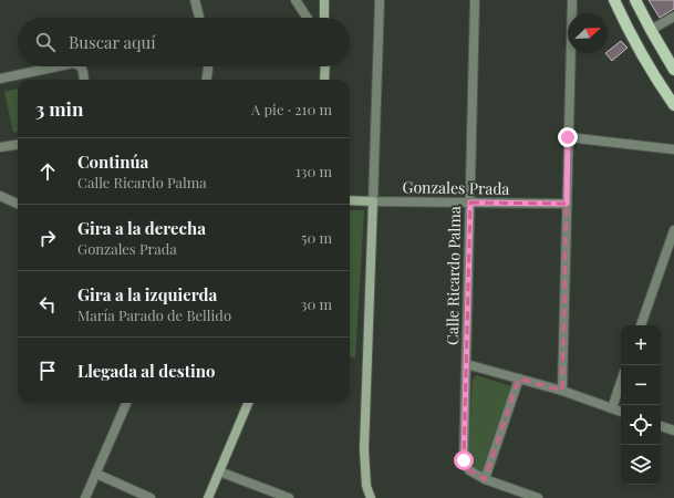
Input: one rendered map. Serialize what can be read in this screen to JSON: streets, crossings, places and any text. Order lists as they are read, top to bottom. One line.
{"streets":{"street":["Gonzales Prada","Calle Ricardo Palma"]},"crossings":[["Gonzales Prada","Calle Ricardo Palma"]],"north":"top right","page":{"search":"Buscar aquí","heading":["3 min","A pie · 210 m"],"list":[["Continúa","Calle Ricardo Palma","130 m"],["Gira a la derecha","Gonzales Prada","50 m"],["Gira a la izquierda","María Parado de Bellido","30 m"],"Llegada al destino"],"map_buttons":["+","−"]}}
